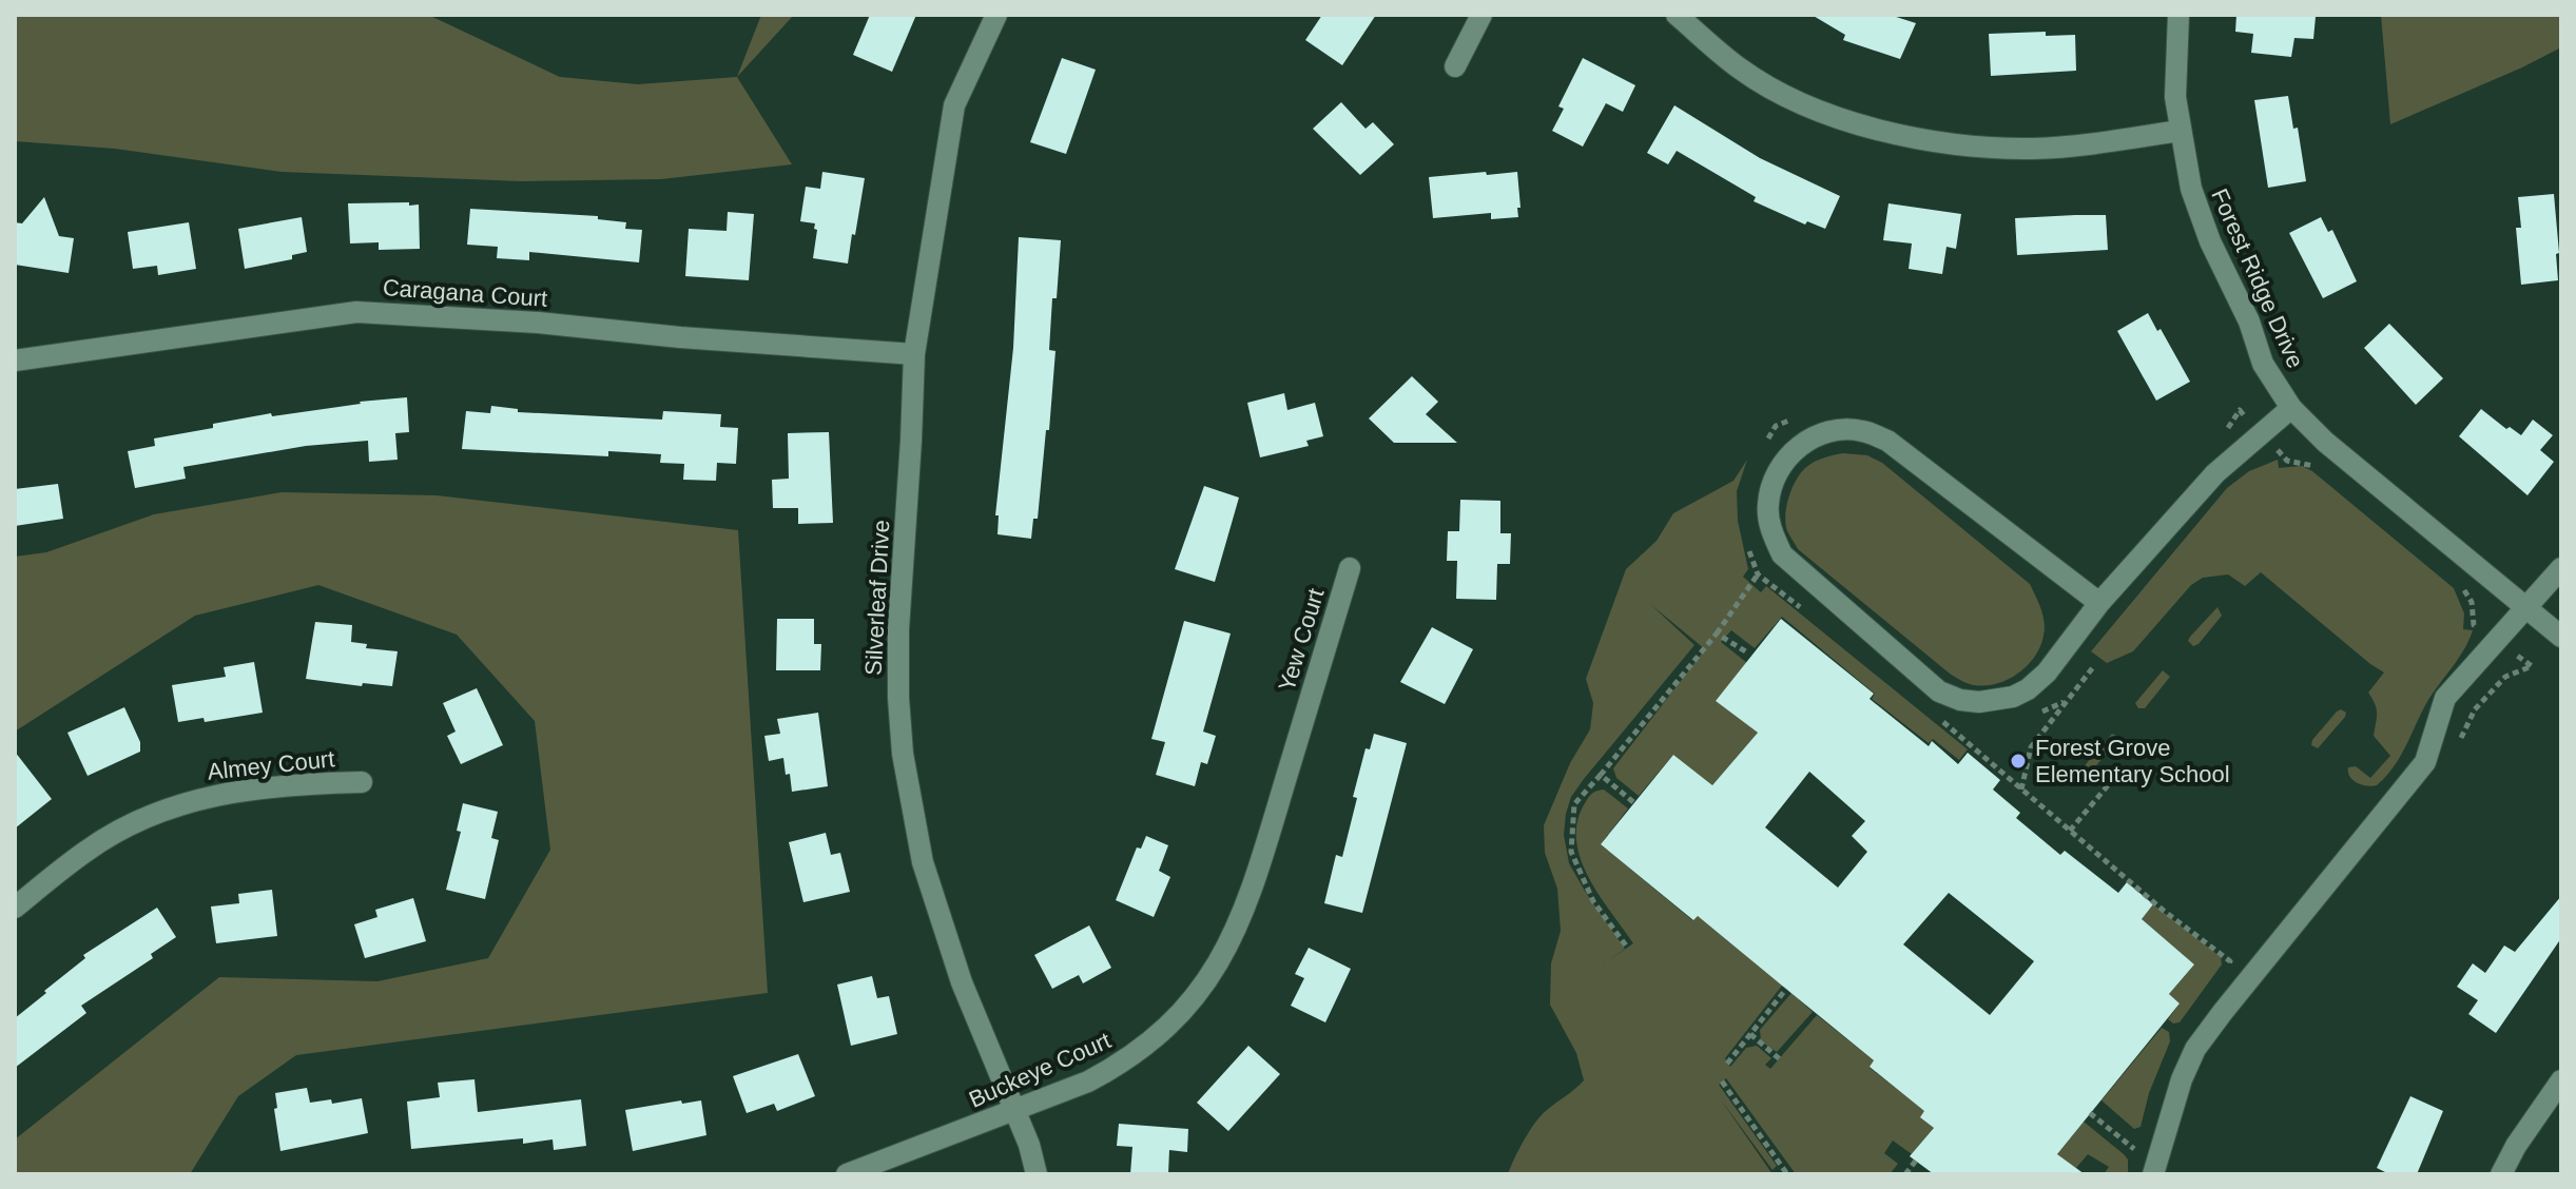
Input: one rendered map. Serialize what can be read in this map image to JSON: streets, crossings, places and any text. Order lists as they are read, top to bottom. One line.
{"streets":{"street":["Forest Ridge Drive","Caragana Court","Silverleaf Drive","Yew Court","Almey Court","Buckeye Court"]},"crossings":[["Caragana Court","Silverleaf Drive"],["Silverleaf Drive","Buckeye Court"],["Yew Court","Buckeye Court"]],"places":["Forest Grove Elementary School"]}
